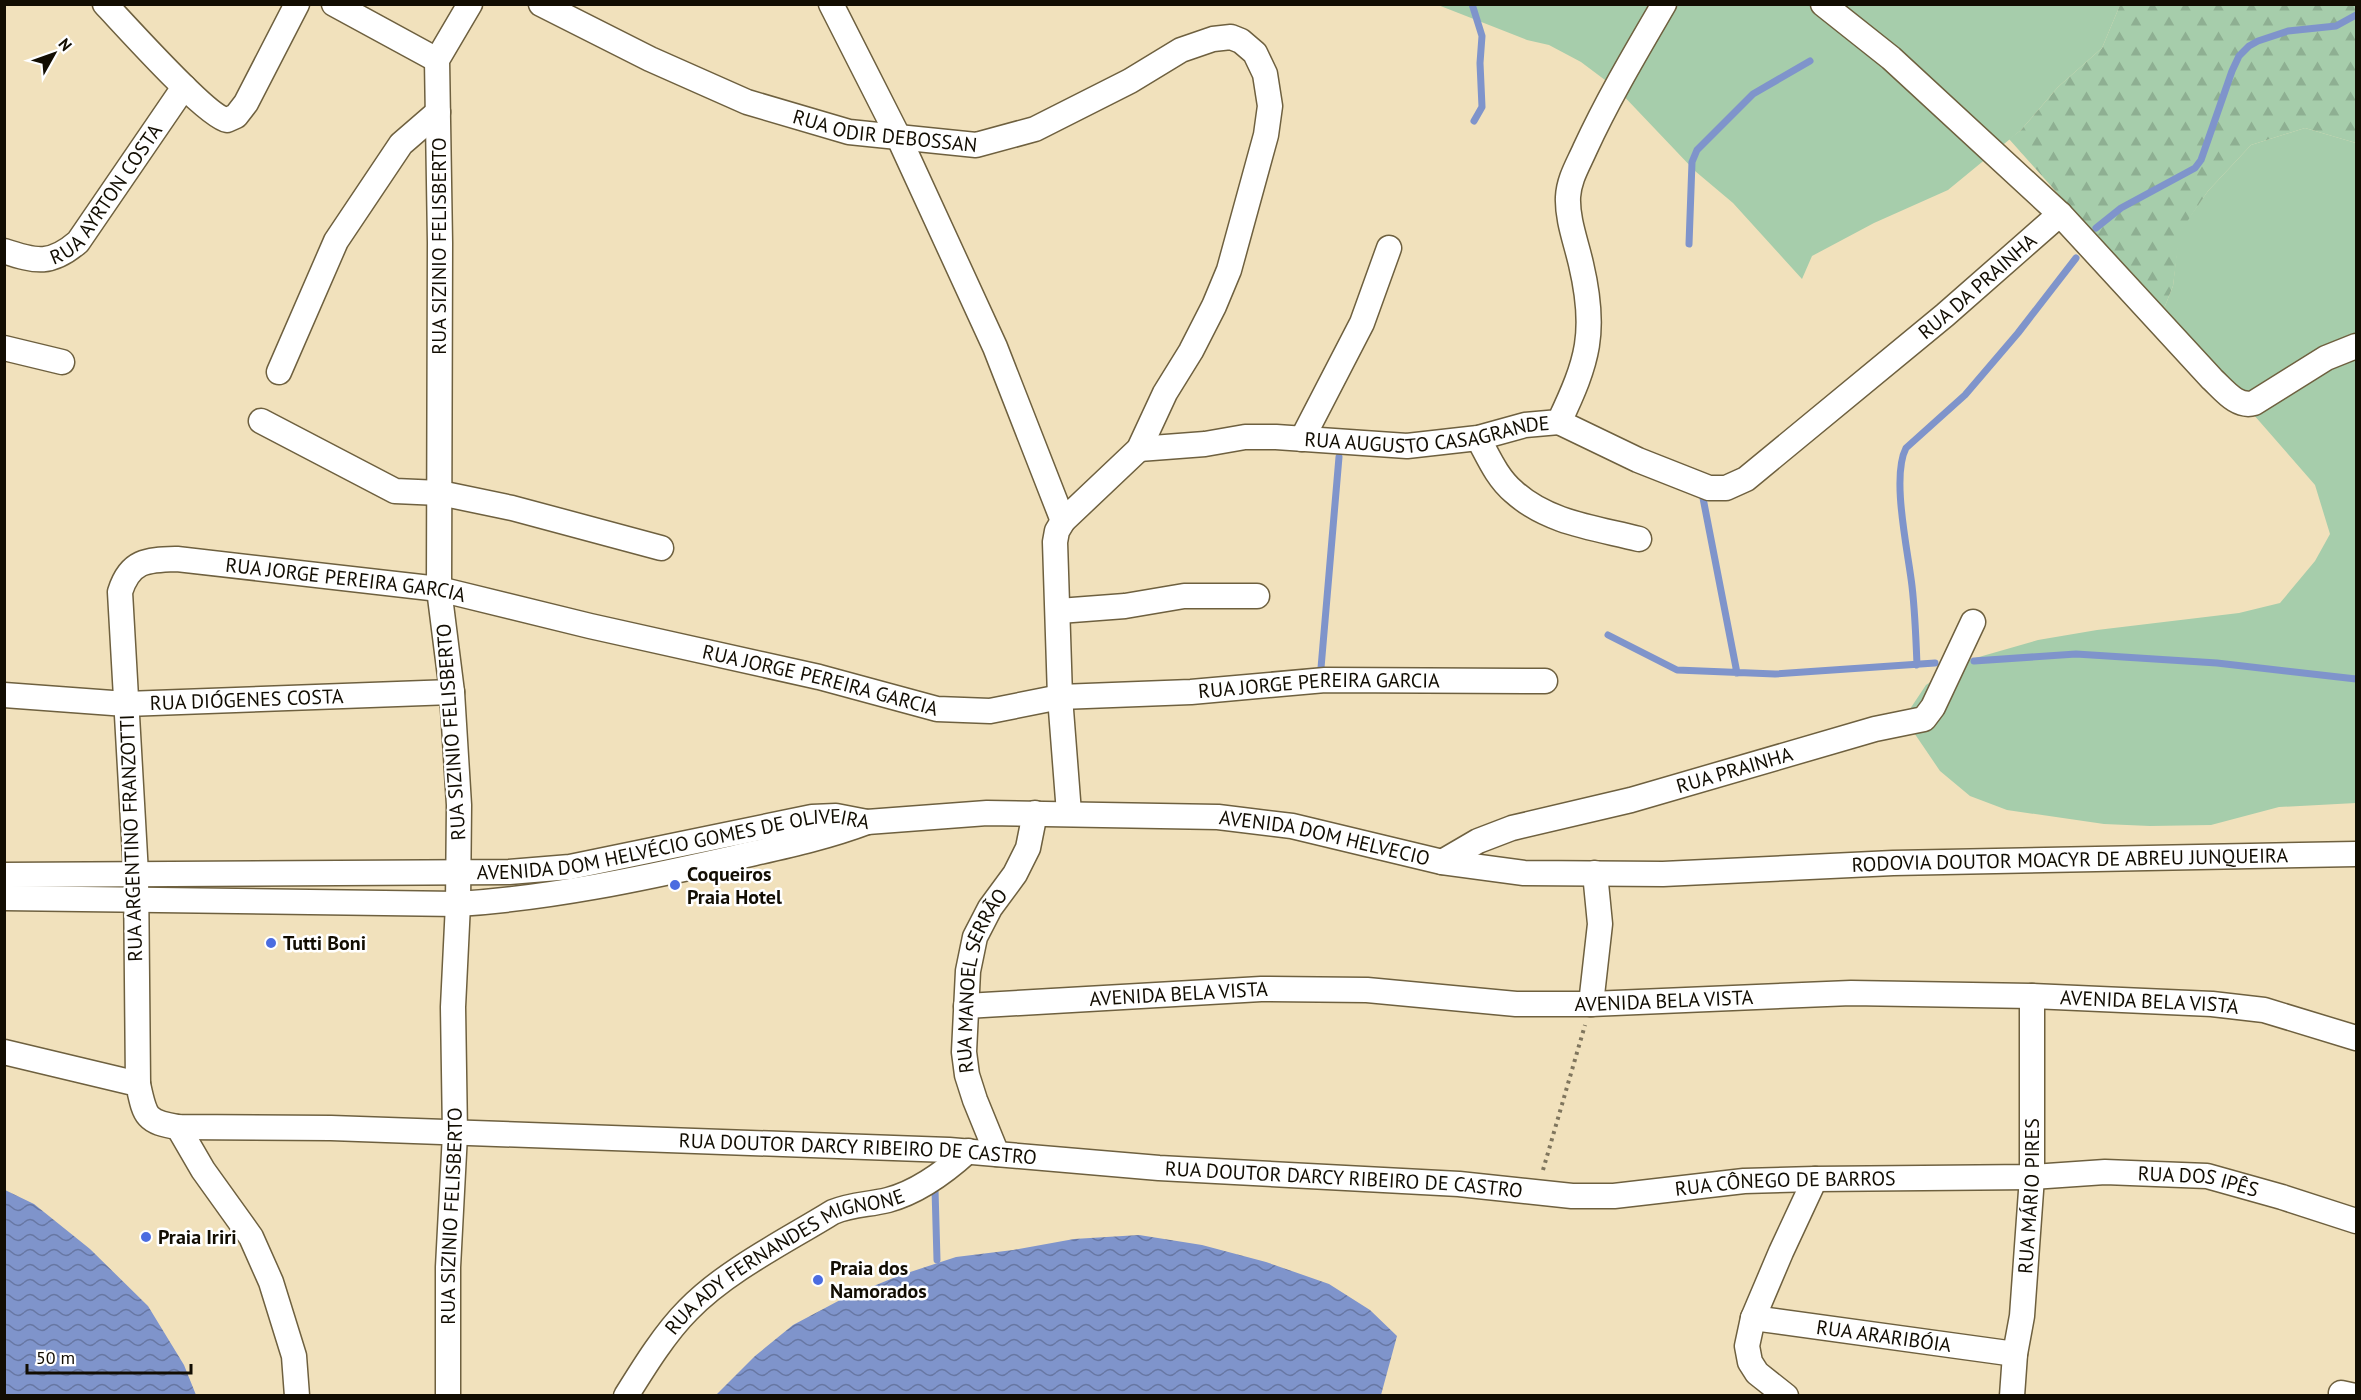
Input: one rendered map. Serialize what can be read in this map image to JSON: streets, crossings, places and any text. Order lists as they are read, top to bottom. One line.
{"streets":{"street":["RUA ODIR DEBOSSAN","RUA AYRTON COSTA","RUA SIZINIO FELISBERTO","RUA DA PRAINHA","RUA AUGUSTO CASAGRANDE","RUA JORGE PEREIRA GARCIA","RUA DIÓGENES COSTA","RUA PRAINHA","RUA ARGENTINO FRANZOTTI","AVENIDA DOM HELVECIO","AVENIDA DOM HELVÉCIO GOMES DE OLIVEIRA","RODOVIA DOUTOR MOACYR DE ABREU JUNQUEIRA","RUA MANOEL SERRÃO","AVENIDA BELA VISTA","RUA DOUTOR DARCY RIBEIRO DE CASTRO","RUA DOS IPÊS","RUA CÔNEGO DE BARROS","RUA MÁRIO PIRES","RUA ADY FERNANDES MIGNONE","RUA ARARIBÓIA"]},"crossings":[["RUA ODIR DEBOSSAN","RUA AUGUSTO CASAGRANDE"],["RUA SIZINIO FELISBERTO","RUA JORGE PEREIRA GARCIA"],["RUA SIZINIO FELISBERTO","RUA DIÓGENES COSTA"],["RUA SIZINIO FELISBERTO","AVENIDA DOM HELVÉCIO GOMES DE OLIVEIRA"],["RUA SIZINIO FELISBERTO","RUA DOUTOR DARCY RIBEIRO DE CASTRO"],["RUA DA PRAINHA","RUA AUGUSTO CASAGRANDE"],["RUA JORGE PEREIRA GARCIA","RUA ARGENTINO FRANZOTTI"],["RUA DIÓGENES COSTA","RUA ARGENTINO FRANZOTTI"],["RUA PRAINHA","AVENIDA DOM HELVECIO"],["RUA ARGENTINO FRANZOTTI","AVENIDA DOM HELVÉCIO GOMES DE OLIVEIRA"],["RUA ARGENTINO FRANZOTTI","RUA DOUTOR DARCY RIBEIRO DE CASTRO"],["AVENIDA DOM HELVECIO","AVENIDA DOM HELVÉCIO GOMES DE OLIVEIRA"],["AVENIDA DOM HELVECIO","RODOVIA DOUTOR MOACYR DE ABREU JUNQUEIRA"],["AVENIDA DOM HELVECIO","RUA MANOEL SERRÃO"],["RUA MANOEL SERRÃO","AVENIDA BELA VISTA"],["RUA MANOEL SERRÃO","RUA DOUTOR DARCY RIBEIRO DE CASTRO"],["AVENIDA BELA VISTA","RUA MÁRIO PIRES"],["RUA DOUTOR DARCY RIBEIRO DE CASTRO","RUA CÔNEGO DE BARROS"],["RUA DOUTOR DARCY RIBEIRO DE CASTRO","RUA ADY FERNANDES MIGNONE"],["RUA DOS IPÊS","RUA CÔNEGO DE BARROS"],["RUA DOS IPÊS","RUA MÁRIO PIRES"],["RUA CÔNEGO DE BARROS","RUA MÁRIO PIRES"],["RUA MÁRIO PIRES","RUA ARARIBÓIA"]],"places":["Coqueiros Praia Hotel","Tutti Boni","Praia Iriri","Praia dos Namorados"],"scale_bar":"50 m","north":"top right"}
